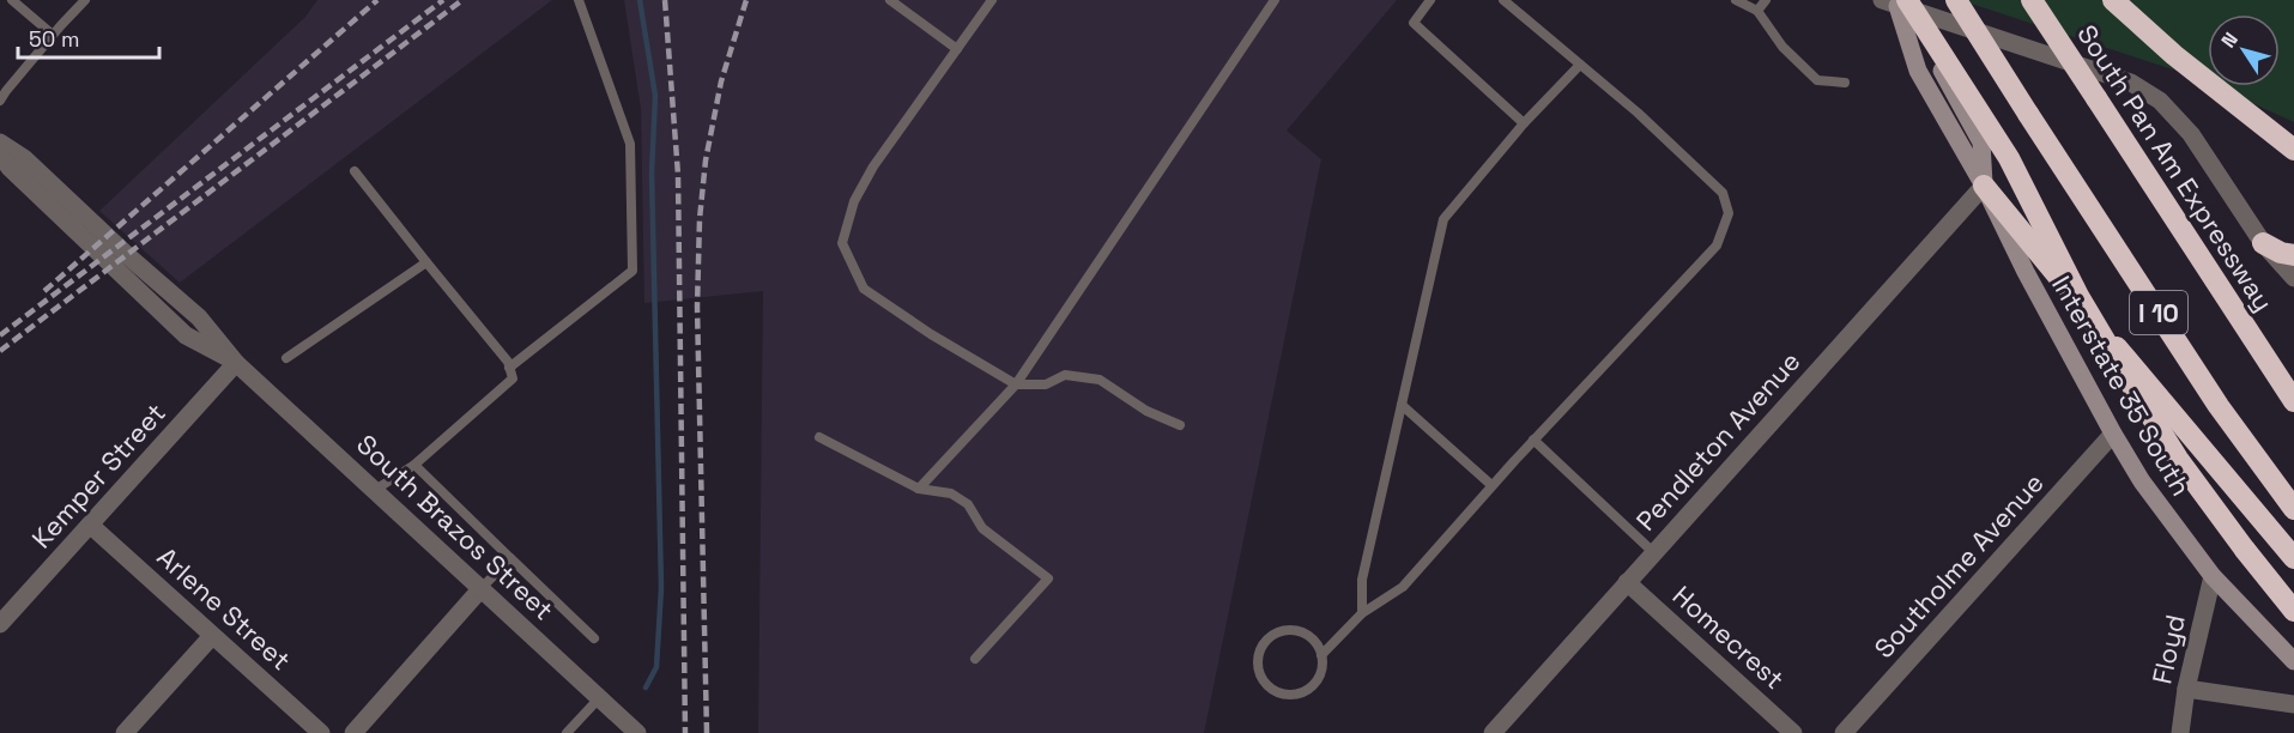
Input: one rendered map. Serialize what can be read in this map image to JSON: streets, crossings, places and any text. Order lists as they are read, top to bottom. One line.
{"streets":{"highway":["South Pan Am Expressway","I 10"],"main road":["Interstate 35 South"],"street":["Pendleton Avenue","Kemper Street","South Brazos Street","Southolme Avenue","Arlene Street","Homecrest","Floyd"]},"crossings":[["Interstate 35 South","Pendleton Avenue"],["Interstate 35 South","Southolme Avenue"],["Interstate 35 South","Floyd"],["Pendleton Avenue","Homecrest"],["Kemper Street","South Brazos Street"],["Kemper Street","Arlene Street"]],"scale_bar":"50 m","north":"top left"}
